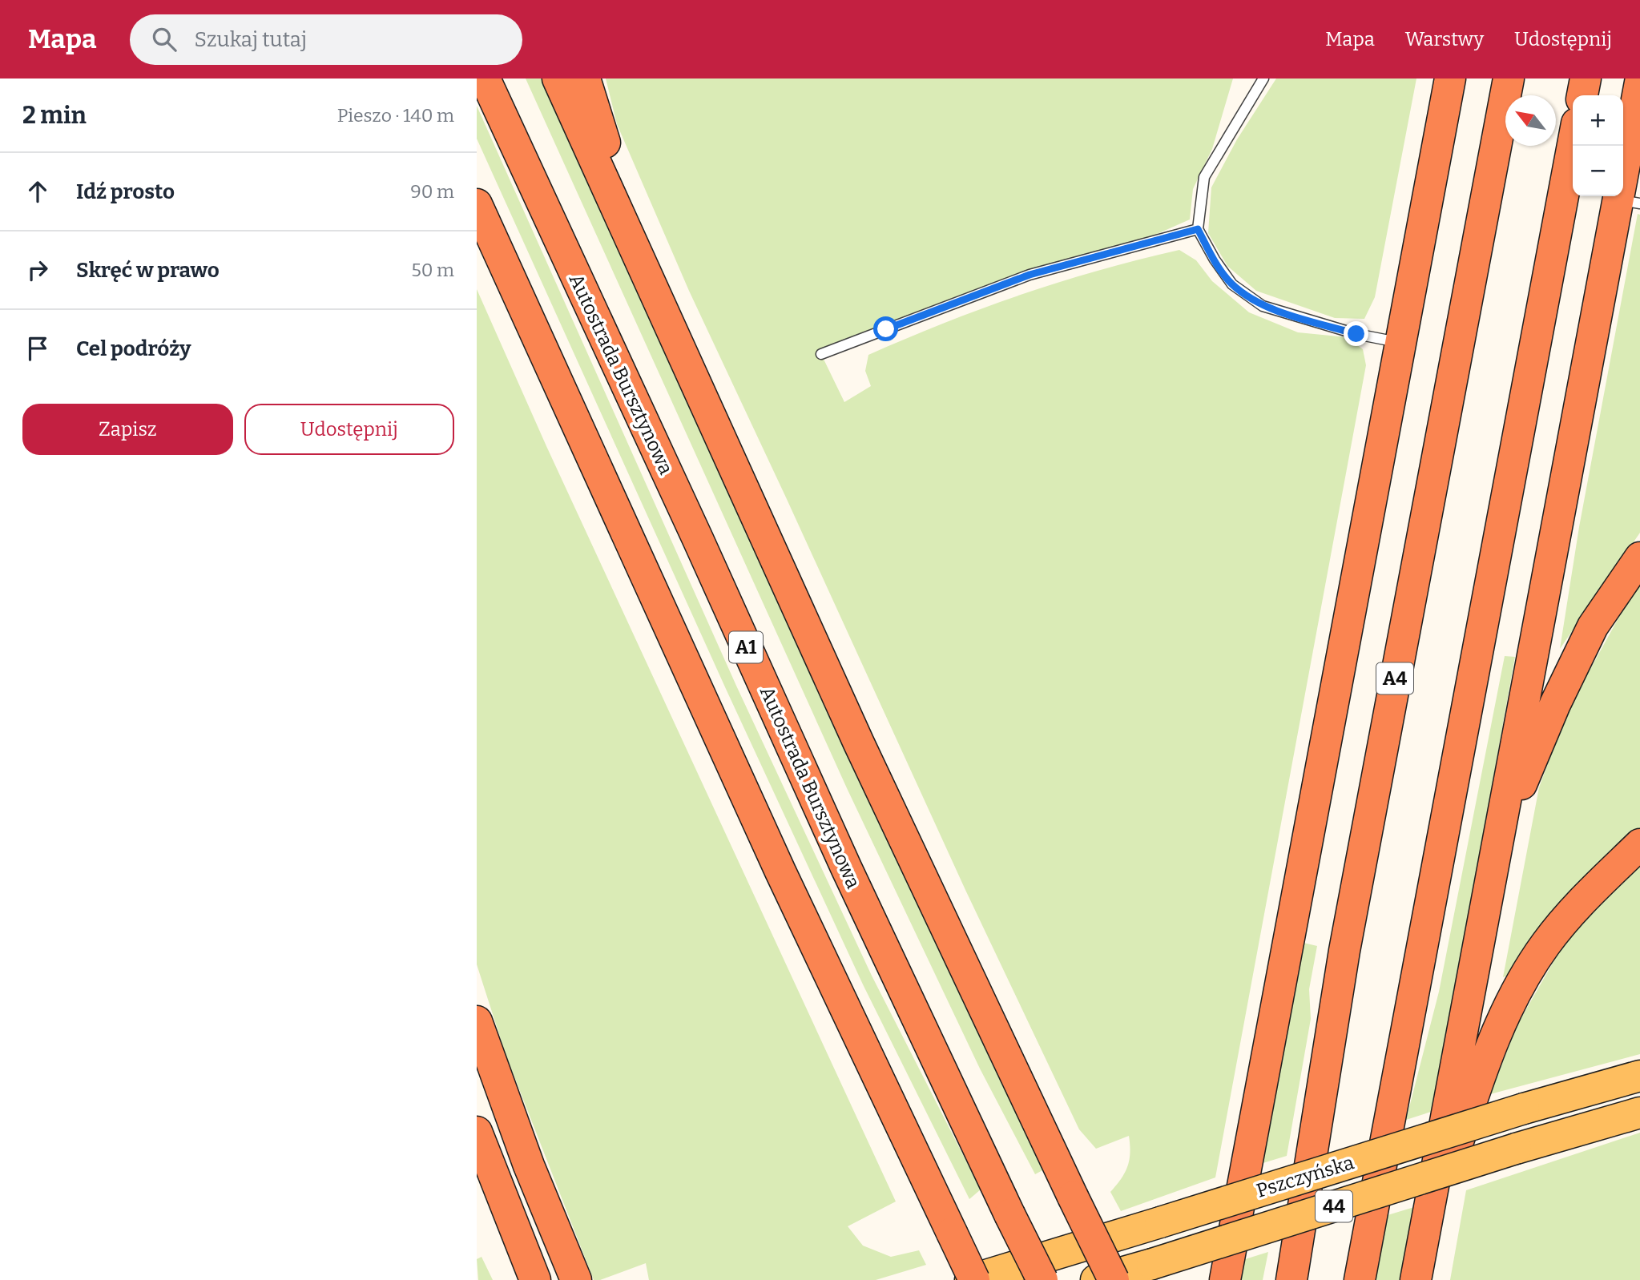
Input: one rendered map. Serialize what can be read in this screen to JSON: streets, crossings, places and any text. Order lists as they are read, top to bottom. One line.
{"streets":{"highway":["Autostrada Bursztynowa","A1","A4"],"main road":["Pszczyńska","44"]},"north":"top left","page":{"header":"Mapa","search":"Szukaj tutaj","nav":["Mapa","Warstwy","Udostępnij"],"heading":["2 min","Pieszo · 140 m"],"map_buttons":["+","−"],"list":[["Idź prosto","90 m"],["Skręć w prawo","50 m"],"Cel podróży"],"buttons":["Zapisz","Udostępnij"]}}
